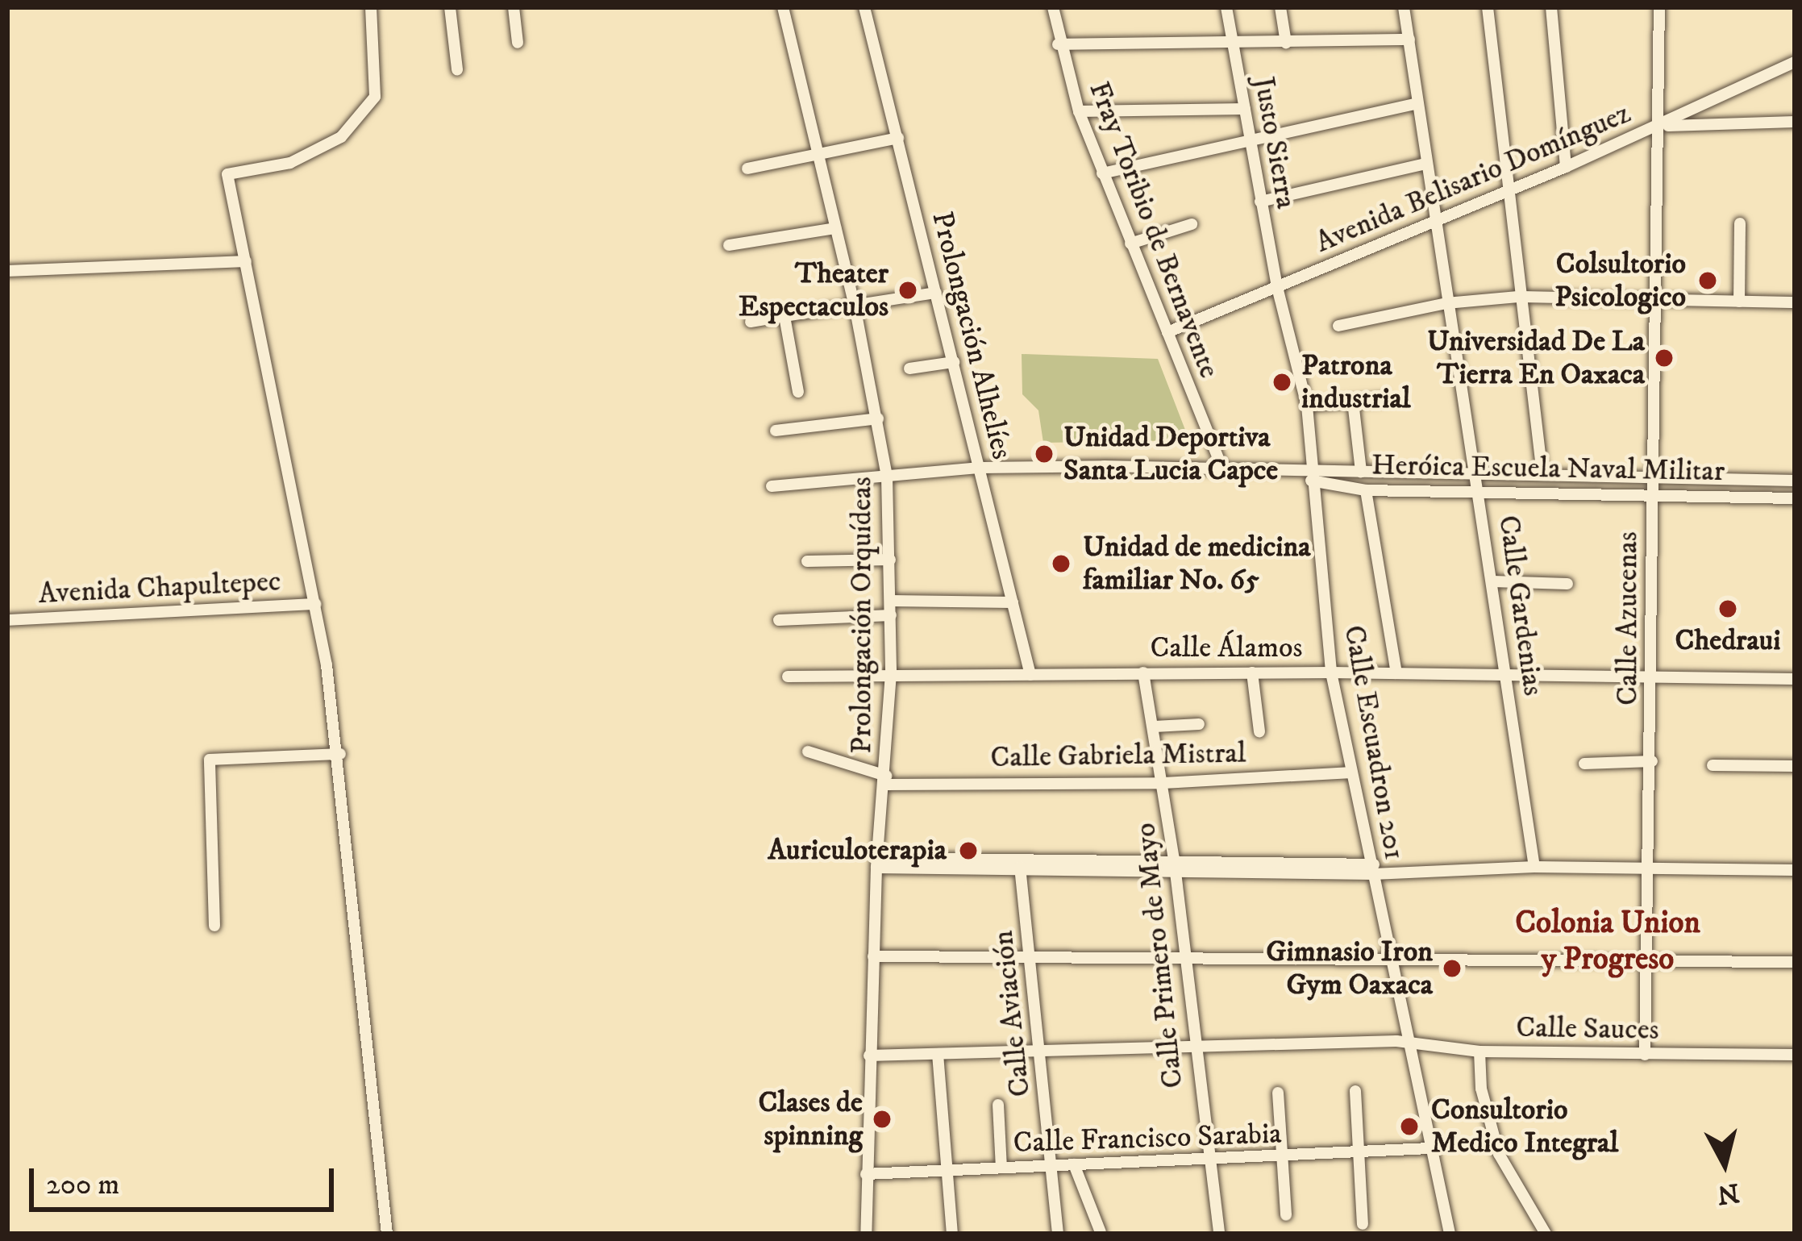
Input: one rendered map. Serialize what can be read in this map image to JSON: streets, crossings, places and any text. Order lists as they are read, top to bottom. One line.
{"streets":{"street":["Justo Sierra","Avenida Belisario Domínguez","Fray Toribio de Bernavente","Prolongación Alhelíes","Heróica Escuela Naval Militar","Avenida Chapultepec","Calle Gardenias","Prolongación Orquídeas","Calle Azucenas","Calle Álamos","Calle Escuadron 201","Calle Gabriela Mistral","Calle Primero de Mayo","Calle Aviación","Calle Sauces","Calle Francisco Sarabia"]},"crossings":[["Justo Sierra","Avenida Belisario Domínguez"],["Avenida Belisario Domínguez","Fray Toribio de Bernavente"],["Avenida Belisario Domínguez","Calle Gardenias"],["Avenida Belisario Domínguez","Calle Azucenas"],["Fray Toribio de Bernavente","Heróica Escuela Naval Militar"],["Prolongación Alhelíes","Heróica Escuela Naval Militar"],["Prolongación Alhelíes","Calle Álamos"],["Heróica Escuela Naval Militar","Calle Gardenias"],["Heróica Escuela Naval Militar","Prolongación Orquídeas"],["Heróica Escuela Naval Militar","Calle Azucenas"],["Heróica Escuela Naval Militar","Calle Escuadron 201"],["Calle Gardenias","Calle Álamos"],["Prolongación Orquídeas","Calle Álamos"],["Prolongación Orquídeas","Calle Gabriela Mistral"],["Prolongación Orquídeas","Calle Sauces"],["Prolongación Orquídeas","Calle Francisco Sarabia"],["Calle Azucenas","Calle Álamos"],["Calle Azucenas","Calle Sauces"],["Calle Álamos","Calle Escuadron 201"],["Calle Álamos","Calle Primero de Mayo"],["Calle Escuadron 201","Calle Gabriela Mistral"],["Calle Escuadron 201","Calle Sauces"],["Calle Escuadron 201","Calle Francisco Sarabia"],["Calle Gabriela Mistral","Calle Primero de Mayo"],["Calle Primero de Mayo","Calle Sauces"],["Calle Primero de Mayo","Calle Francisco Sarabia"],["Calle Aviación","Calle Sauces"],["Calle Aviación","Calle Francisco Sarabia"]],"districts":["Colonia Union y Progreso"],"places":["Colsultorio Psicologico","Theater Espectaculos","Universidad De La Tierra En Oaxaca","Patrona industrial","Unidad Deportiva Santa Lucia Capce","Unidad de medicina familiar No. 65","Chedraui","Auriculoterapia","Gimnasio Iron Gym Oaxaca","Clases de spinning","Consultorio Medico Integral"],"scale_bar":"200 m","north":"bottom"}
